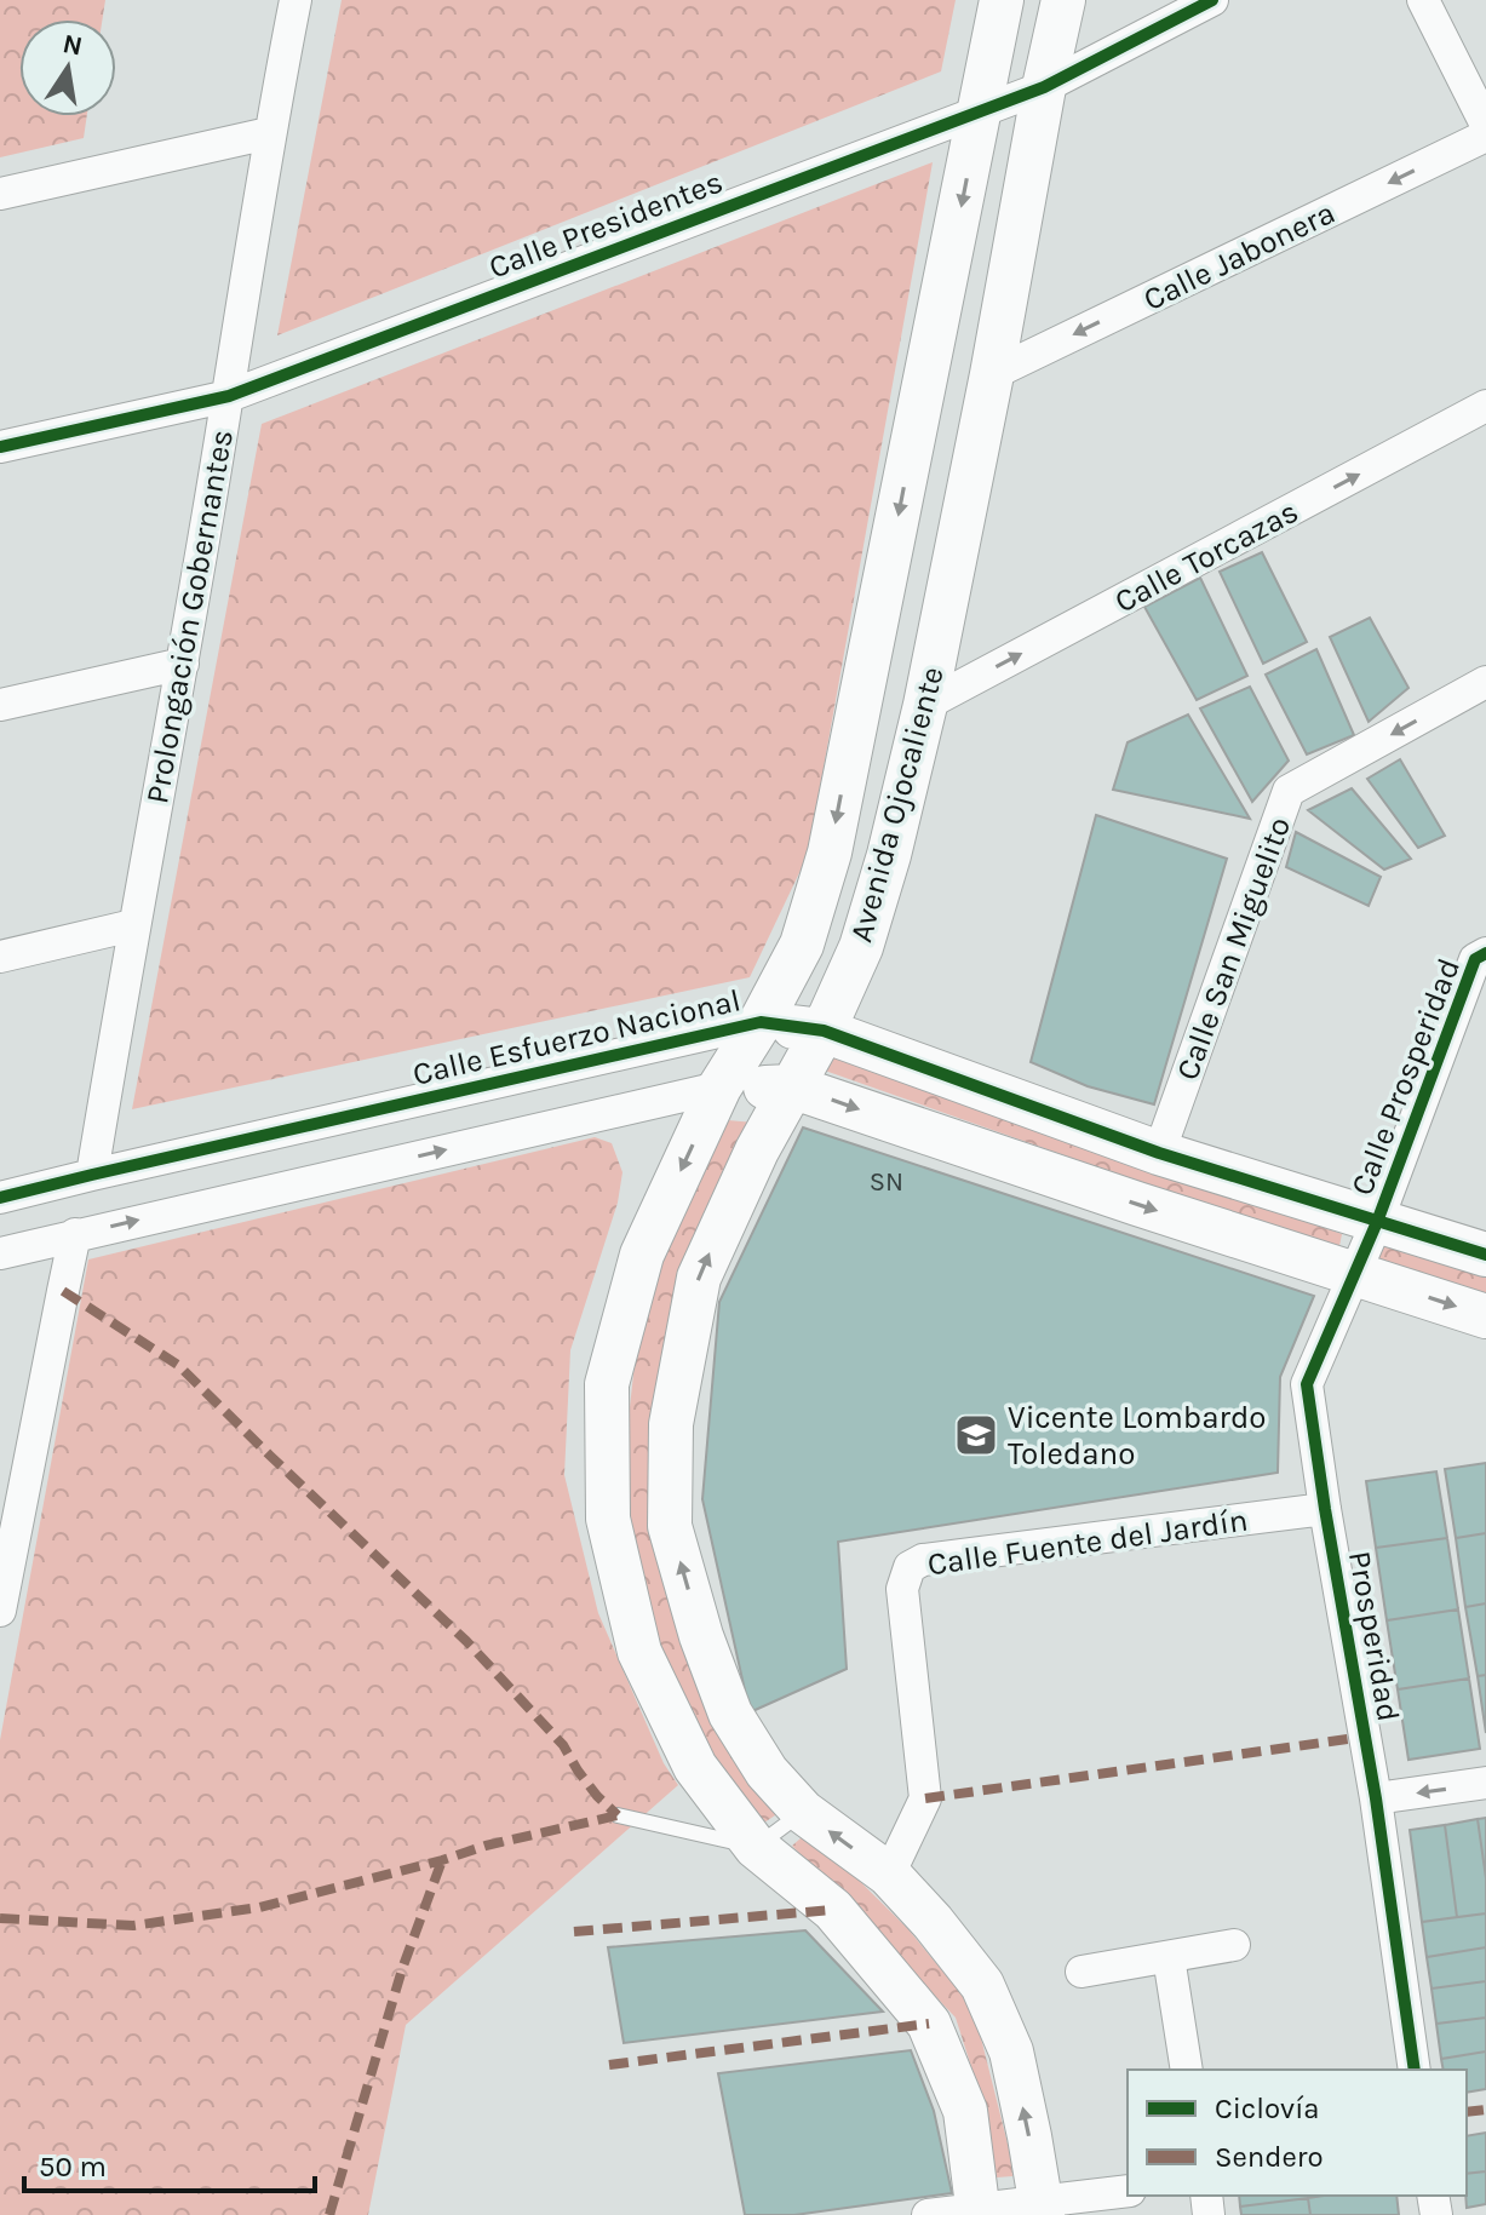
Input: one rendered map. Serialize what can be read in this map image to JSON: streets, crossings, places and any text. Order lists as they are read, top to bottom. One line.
{"streets":{"main road":["Avenida Ojocaliente","Calle Esfuerzo Nacional"],"street":["Calle Presidentes","Calle Jabonera","Calle Torcazas","Prolongación Gobernantes","Calle San Miguelito","Calle Prosperidad","Calle Fuente del Jardín","Prosperidad"]},"crossings":[["Calle Presidentes","Prolongación Gobernantes"],["Calle Presidentes","Avenida Ojocaliente"],["Calle Jabonera","Avenida Ojocaliente"],["Calle Torcazas","Avenida Ojocaliente"],["Prolongación Gobernantes","Calle Esfuerzo Nacional"],["Avenida Ojocaliente","Calle Esfuerzo Nacional"],["Avenida Ojocaliente","Calle Fuente del Jardín"],["Calle San Miguelito","Calle Esfuerzo Nacional"],["Calle Esfuerzo Nacional","Calle Prosperidad"],["Calle Esfuerzo Nacional","Prosperidad"],["Calle Prosperidad","Prosperidad"],["Calle Fuente del Jardín","Prosperidad"]],"one_way":["Calle Jabonera","Calle Torcazas","Calle San Miguelito"],"places":{"school or university":["Vicente Lombardo Toledano"]},"house_numbers":["SN"],"legend":["Ciclovía","Sendero"],"scale_bar":"50 m","north":"top"}
